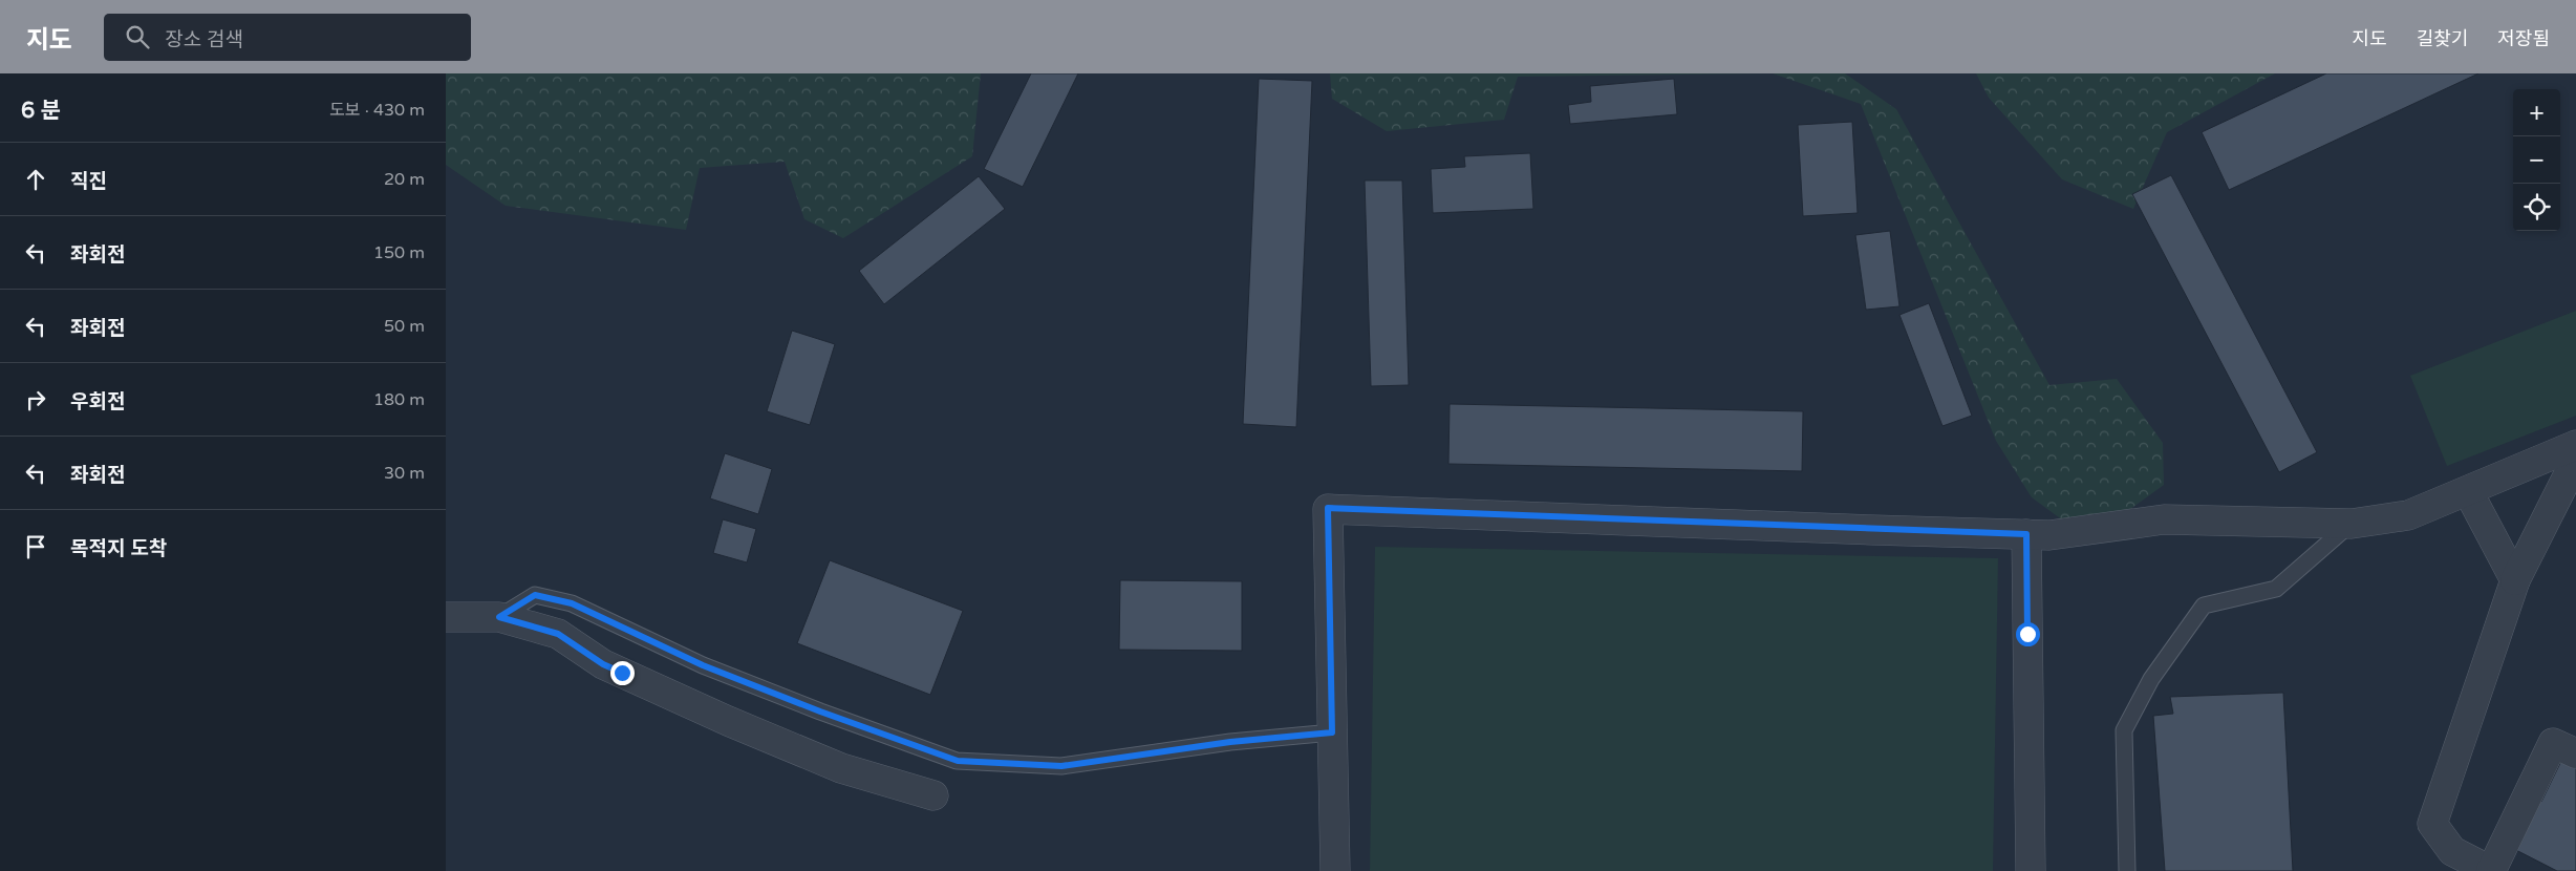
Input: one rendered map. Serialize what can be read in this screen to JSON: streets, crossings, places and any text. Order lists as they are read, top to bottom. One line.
{"page":{"header":"지도","search":"장소 검색","nav":["지도","길찾기","저장됨"],"heading":["6 분","도보 · 430 m"],"map_buttons":["+","−"],"list":[["직진","20 m"],["좌회전","150 m"],["좌회전","50 m"],["우회전","180 m"],["좌회전","30 m"],"목적지 도착"]}}
